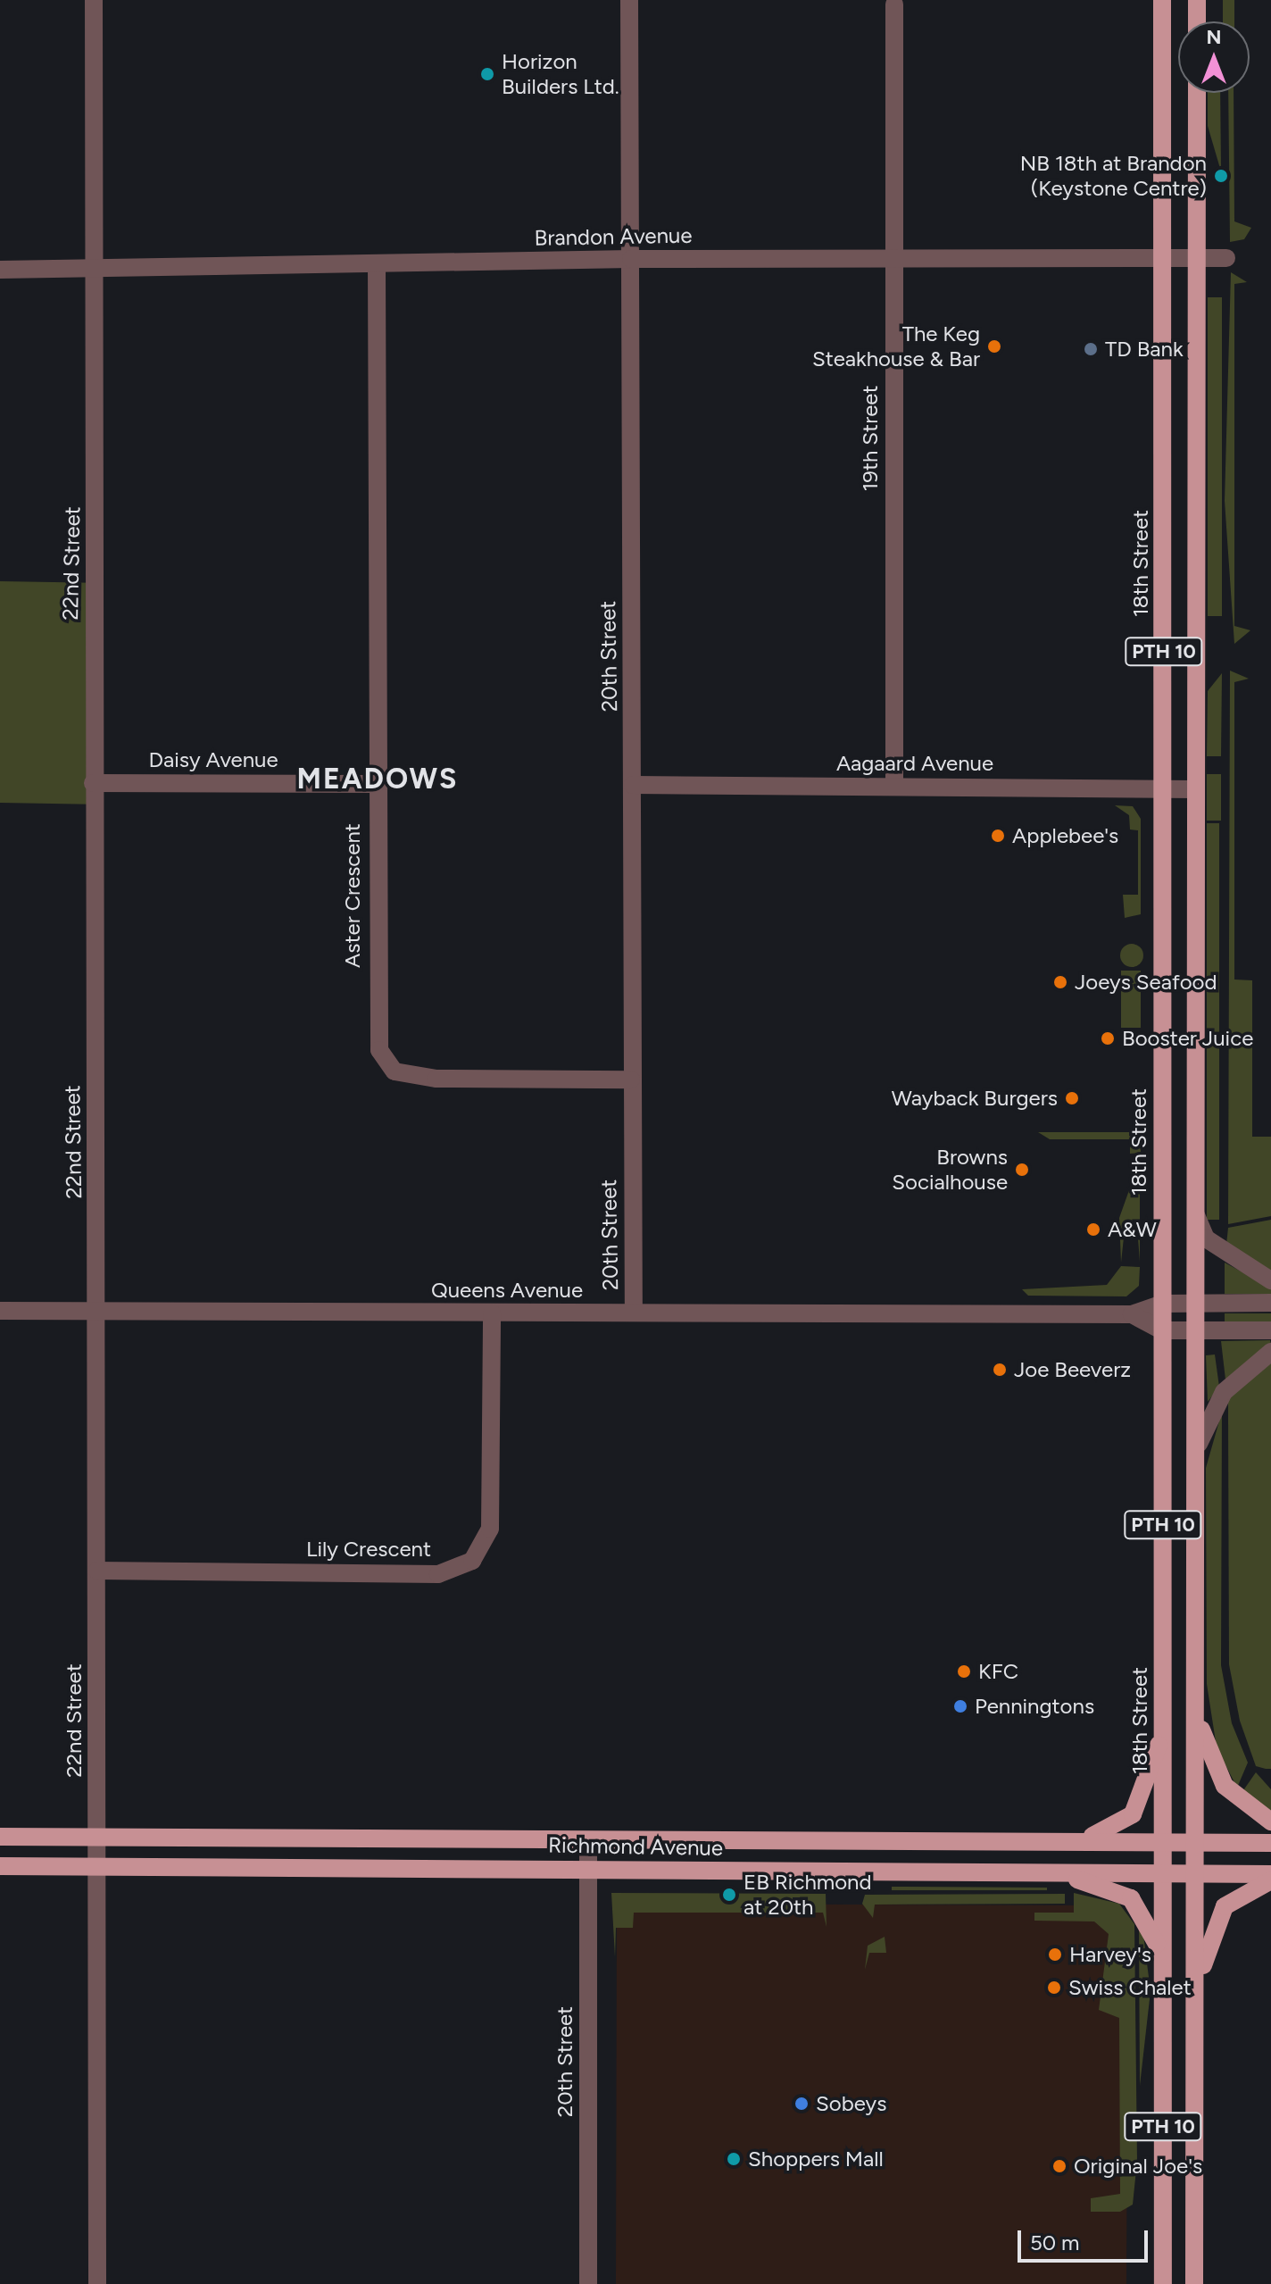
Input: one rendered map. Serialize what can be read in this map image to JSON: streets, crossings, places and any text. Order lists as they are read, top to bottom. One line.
{"streets":{"main road":["18th Street","PTH 10","Richmond Avenue"],"street":["Brandon Avenue","19th Street","22nd Street","20th Street","Daisy Avenue","Aagaard Avenue","Aster Crescent","Queens Avenue","Lily Crescent"]},"crossings":[["Brandon Avenue","19th Street"],["Brandon Avenue","22nd Street"],["Brandon Avenue","18th Street"],["Brandon Avenue","PTH 10"],["Brandon Avenue","20th Street"],["Brandon Avenue","Aster Crescent"],["19th Street","Aagaard Avenue"],["22nd Street","Daisy Avenue"],["22nd Street","Queens Avenue"],["22nd Street","Lily Crescent"],["22nd Street","Richmond Avenue"],["18th Street","Aagaard Avenue"],["18th Street","Richmond Avenue"],["PTH 10","Aagaard Avenue"],["PTH 10","Richmond Avenue"],["20th Street","Aagaard Avenue"],["20th Street","Aster Crescent"],["20th Street","Queens Avenue"],["20th Street","Richmond Avenue"],["Daisy Avenue","Aster Crescent"],["Queens Avenue","Lily Crescent"]],"districts":["MEADOWS"],"places":["Horizon Builders Ltd.","NB 18th at Brandon (Keystone Centre)","The Keg Steakhouse & Bar","TD Bank","Applebee's","Joeys Seafood","Booster Juice","Wayback Burgers","Browns Socialhouse","A&W","Joe Beeverz","KFC","Penningtons","EB Richmond at 20th","Harvey's","Swiss Chalet","Sobeys","Shoppers Mall","Original Joe's"],"scale_bar":"50 m","north":"top"}
